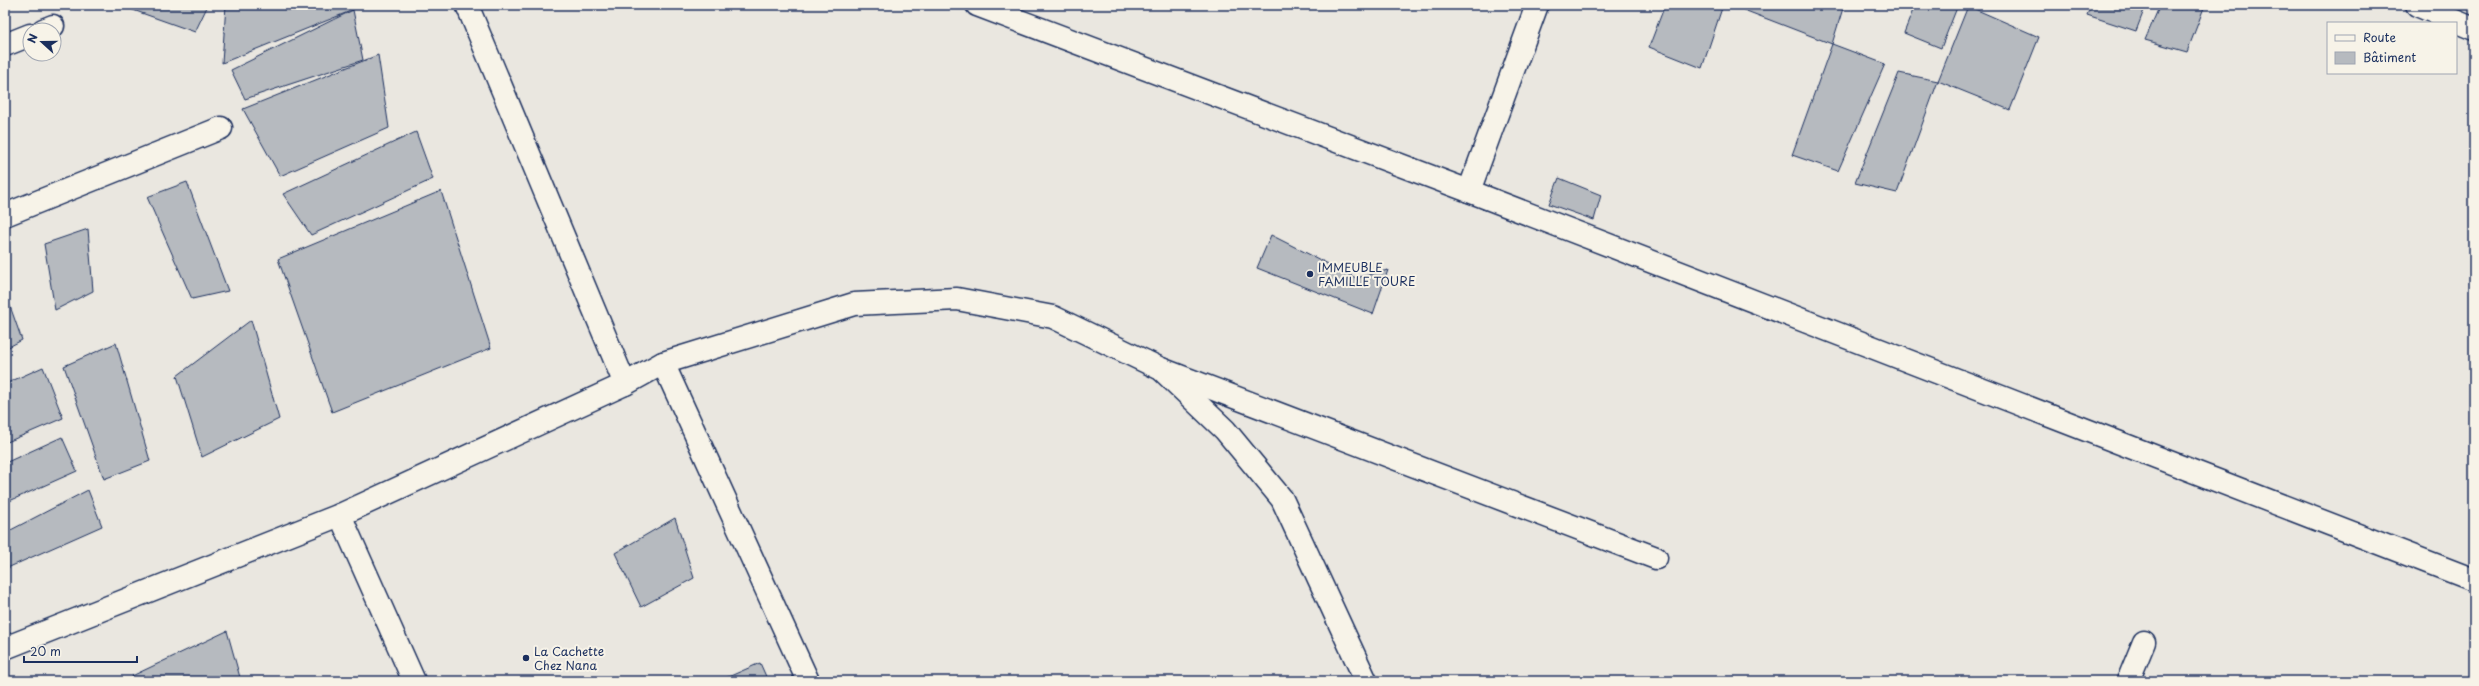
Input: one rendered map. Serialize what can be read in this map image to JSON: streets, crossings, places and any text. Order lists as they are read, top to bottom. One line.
{"places":["IMMEUBLE FAMILLE TOURE","La Cachette Chez Nana"],"legend":["Route","Bâtiment"],"scale_bar":"20 m","north":"left"}
